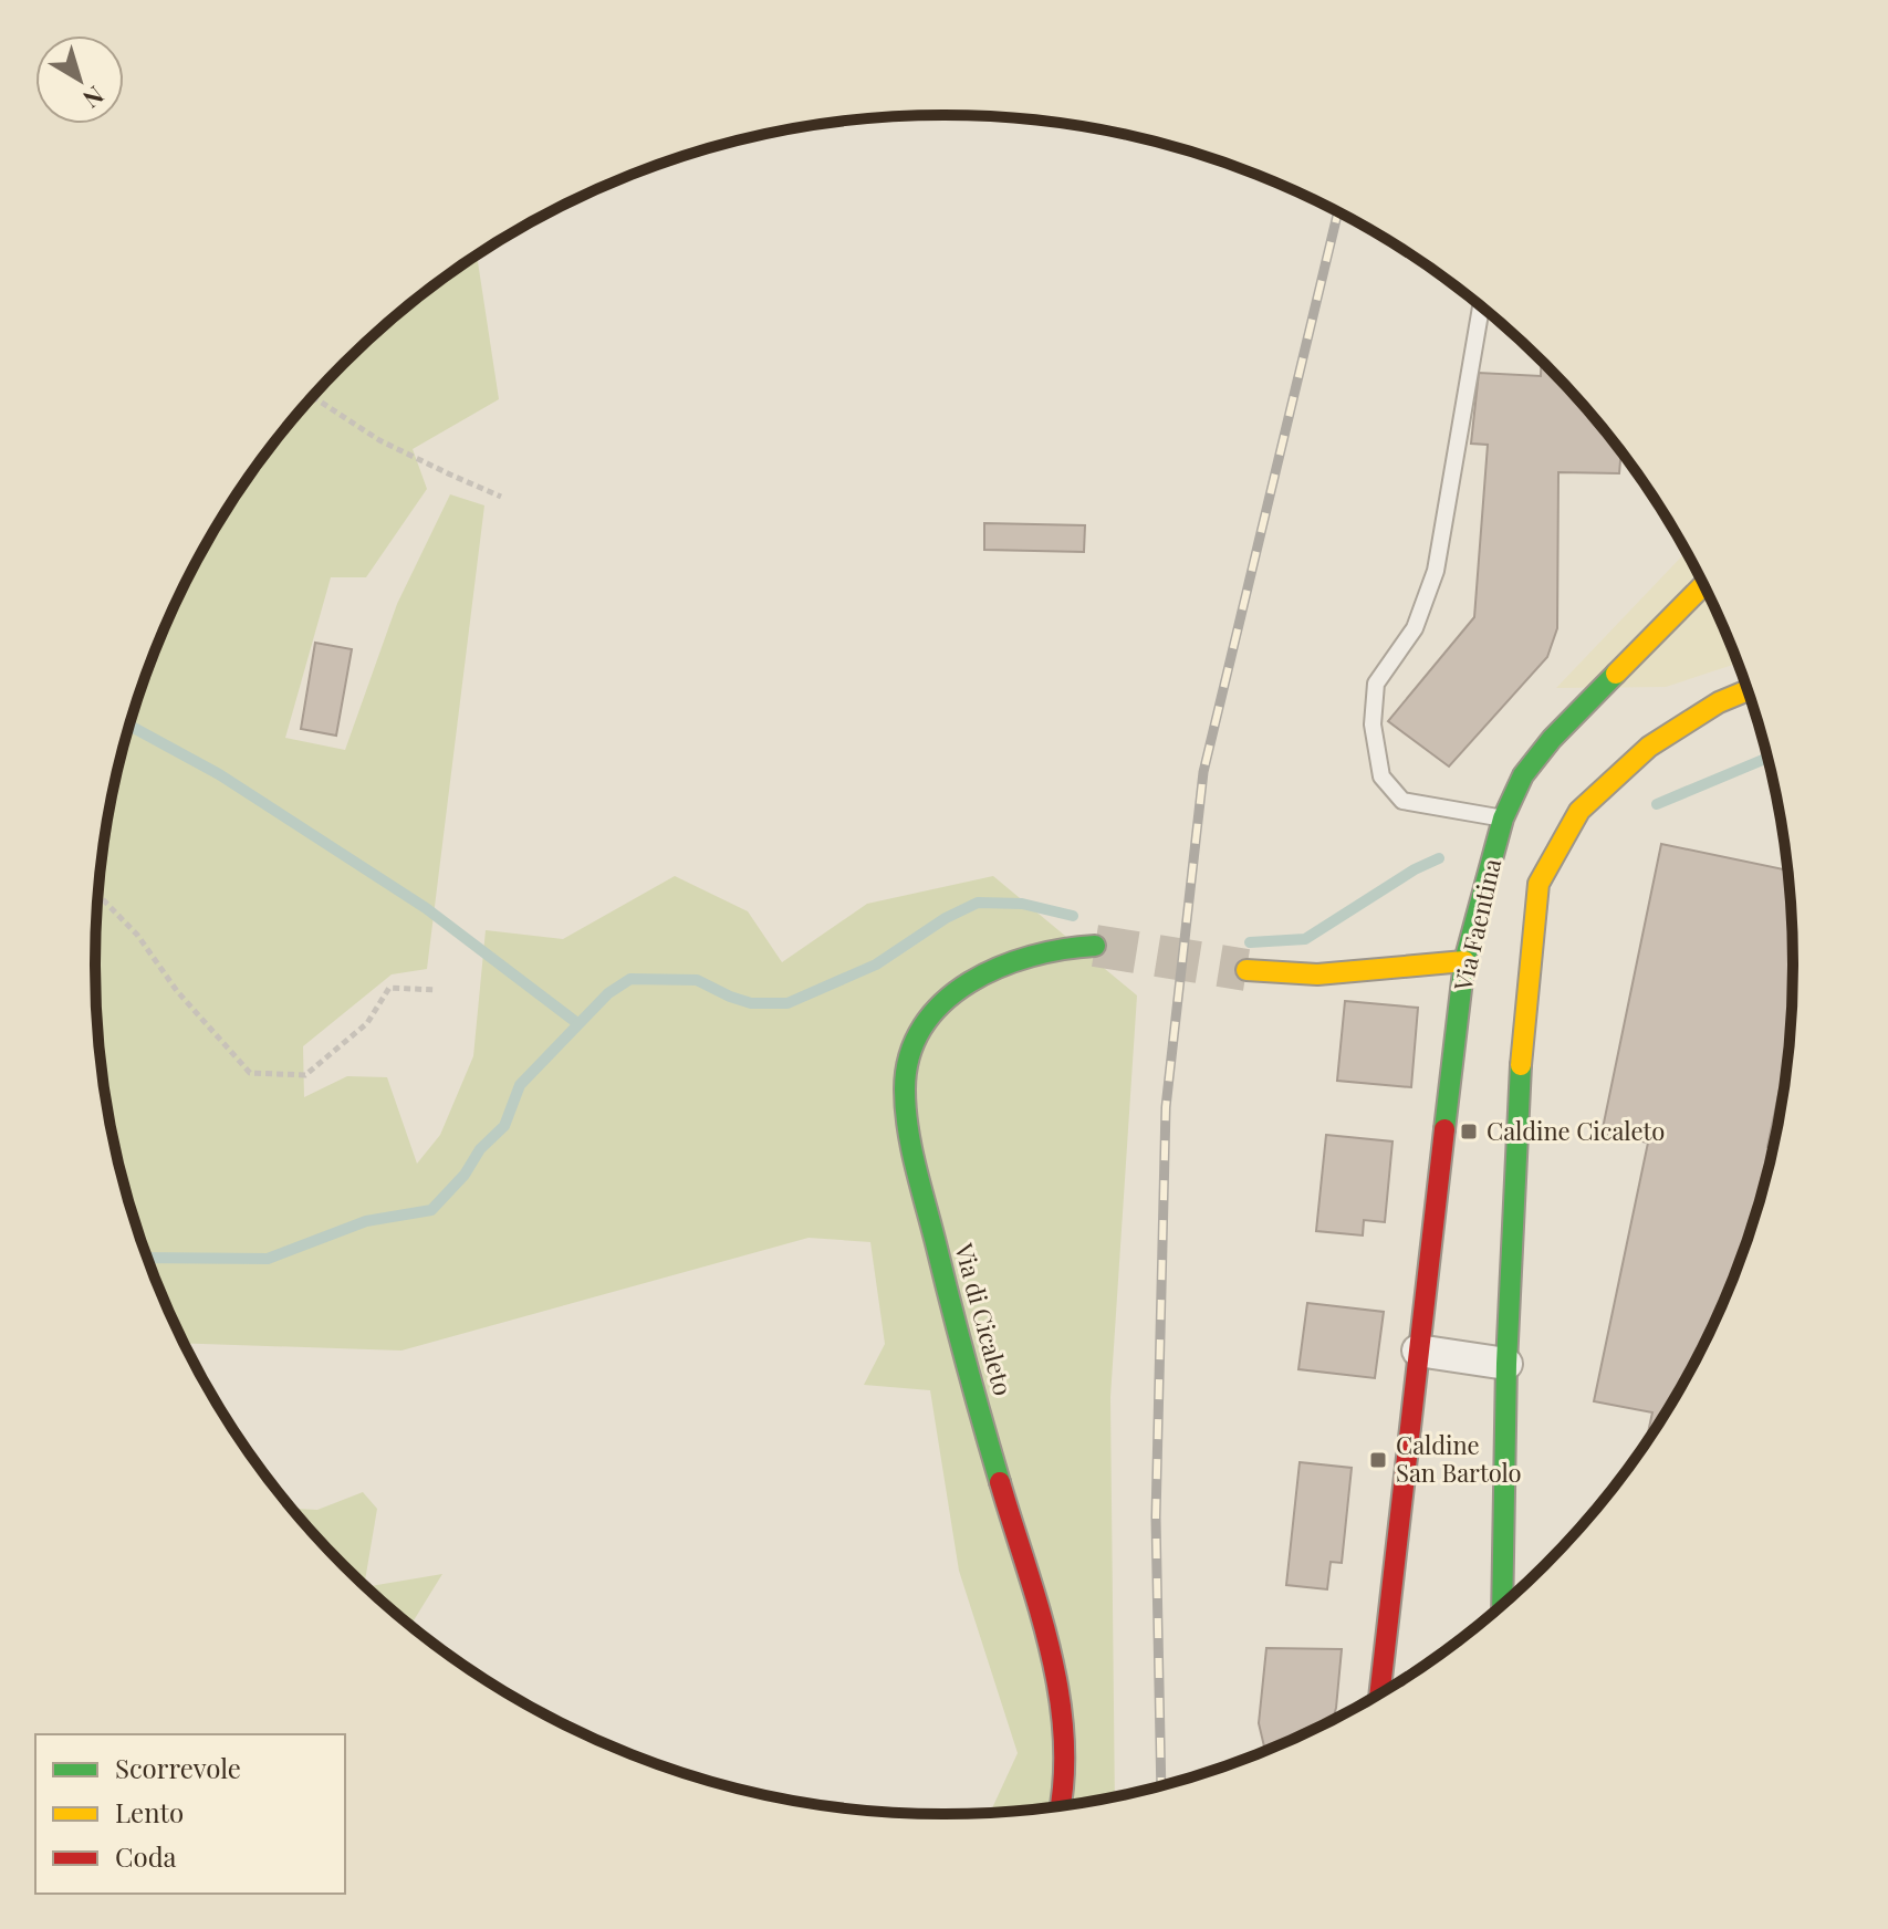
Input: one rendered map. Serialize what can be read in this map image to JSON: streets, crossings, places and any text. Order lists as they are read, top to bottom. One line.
{"streets":{"street":["Via Faentina","Via di Cicaleto"]},"places":{"transit":["Caldine Cicaleto","Caldine San Bartolo"]},"legend":["Scorrevole","Lento","Coda"],"north":"bottom right"}
